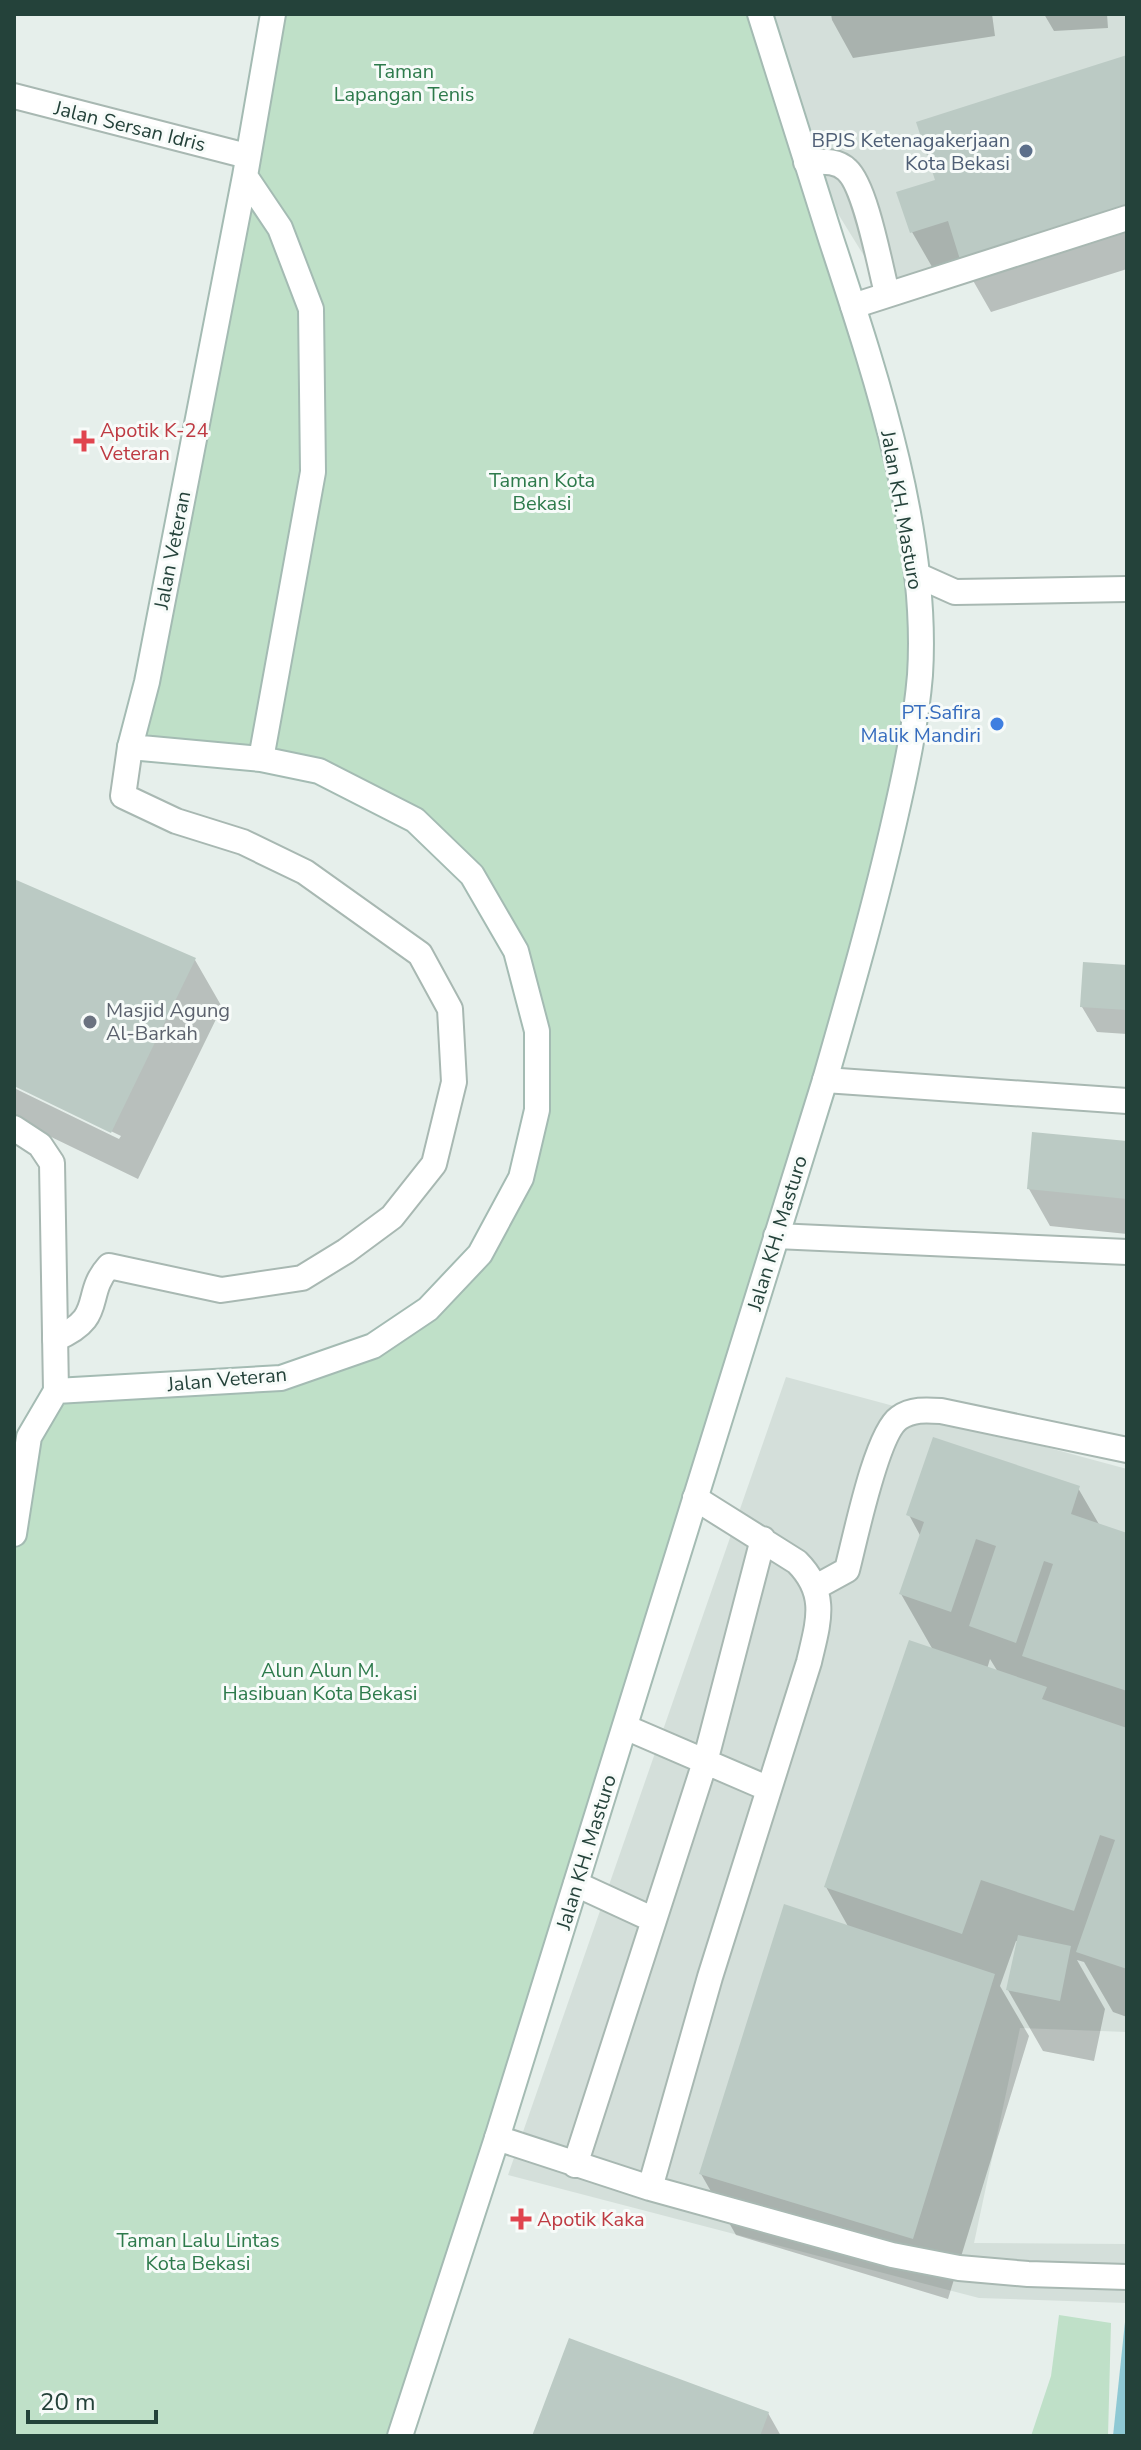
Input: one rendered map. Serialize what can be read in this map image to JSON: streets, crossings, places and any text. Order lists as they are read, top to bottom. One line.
{"streets":{"street":["Jalan Sersan Idris","Jalan KH. Masturo","Jalan Veteran"]},"crossings":[["Jalan Sersan Idris","Jalan Veteran"]],"parks":["Taman Lapangan Tenis","Taman Kota Bekasi","Alun Alun M. Hasibuan Kota Bekasi","Taman Lalu Lintas Kota Bekasi"],"places":{"other":["BPJS Ketenagakerjaan Kota Bekasi","PT.Safira Malik Mandiri","Masjid Agung Al-Barkah"],"health":["Apotik K-24 Veteran","Apotik Kaka"]},"scale_bar":"20 m"}
